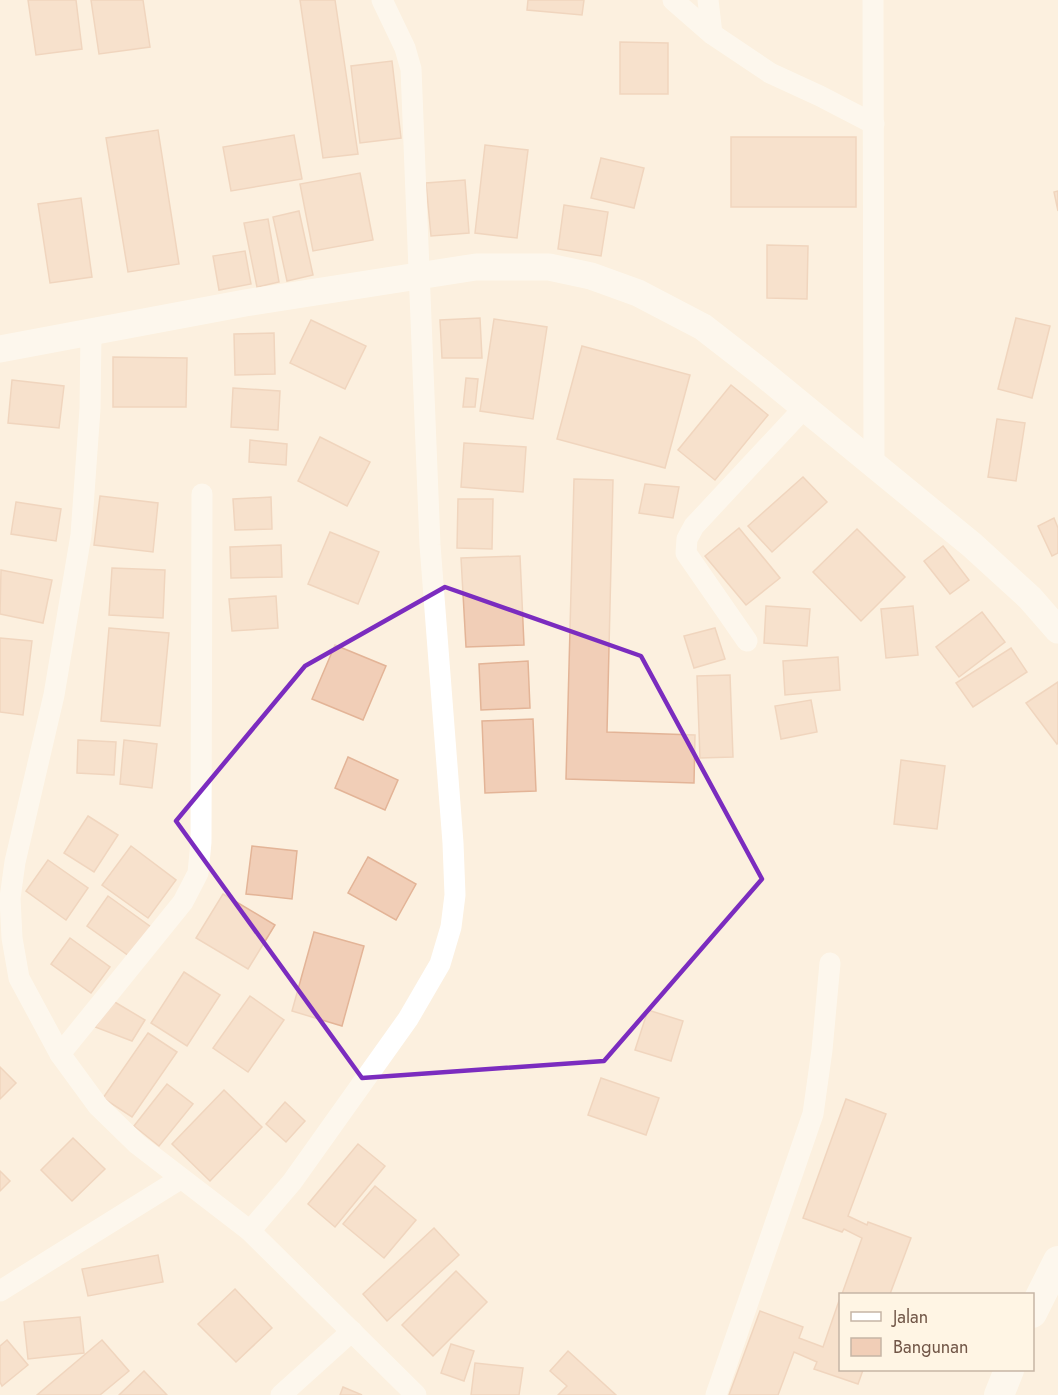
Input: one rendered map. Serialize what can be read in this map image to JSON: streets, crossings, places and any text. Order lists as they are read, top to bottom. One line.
{"legend":["Jalan","Bangunan"]}
